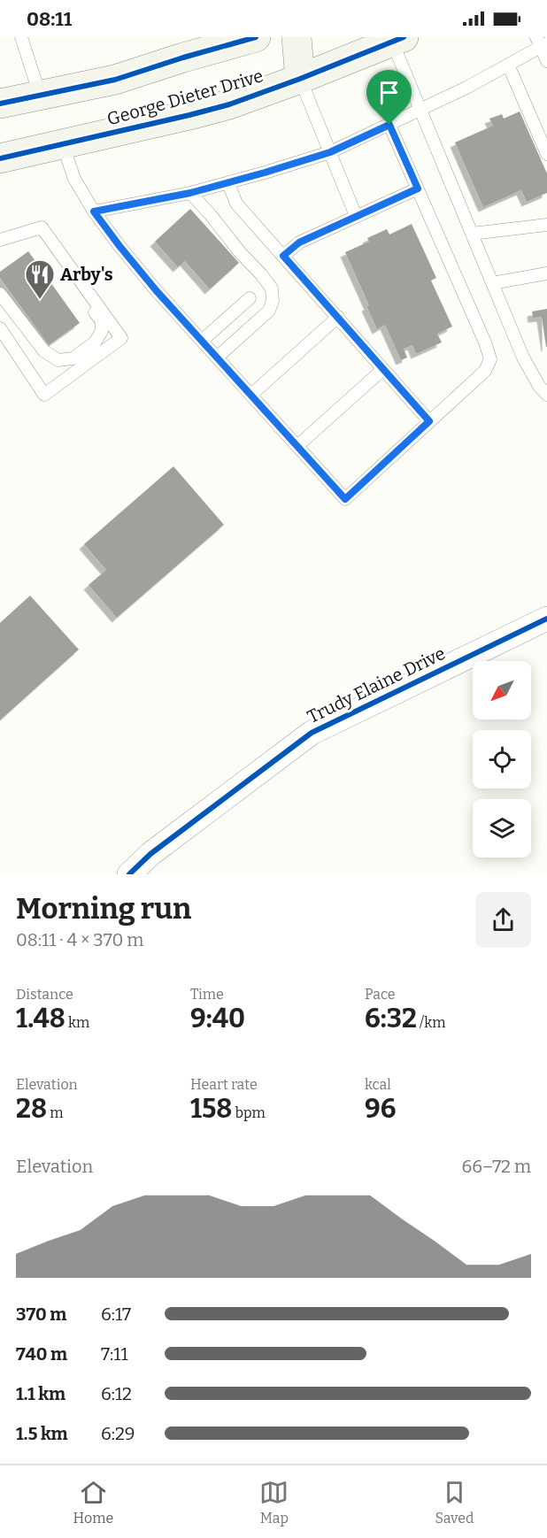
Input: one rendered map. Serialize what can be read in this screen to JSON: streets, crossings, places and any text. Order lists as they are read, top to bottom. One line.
{"streets":{"main road":["George Dieter Drive"],"street":["Trudy Elaine Drive"]},"places":{"restaurant":["Arby's"]},"north":"bottom left","page":{"status":"08:11","heading":["Morning run","08:11 · 4 × 370 m"],"stats":[["Distance","1.48 km"],["Time","9:40"],["Pace","6:32 /km"],["Elevation","28 m"],["Heart rate","158 bpm"],["kcal","96"]],"chart":["Elevation","66–72 m"],"list":[{"name":"370 m","note":"6:17"},{"name":"740 m","note":"7:11"},{"name":"1.1 km","note":"6:12"},{"name":"1.5 km","note":"6:29"}],"tabs":["Home","Map","Saved"]}}
